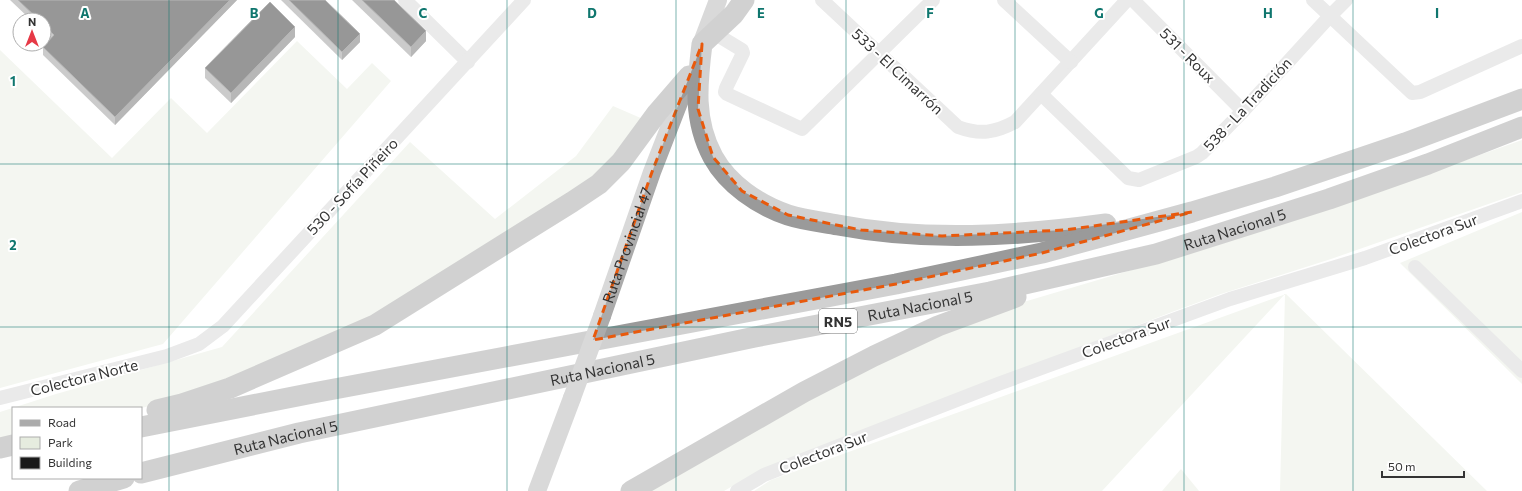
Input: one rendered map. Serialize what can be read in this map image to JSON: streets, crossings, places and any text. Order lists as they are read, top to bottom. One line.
{"streets":{"highway":["Ruta Nacional 5","RN5"],"main road":["Ruta Provincial 47"],"street":["531 - Roux","533 - El Cimarrón","538 - La Tradición","530 - Sofía Piñeiro","Colectora Sur","Colectora Norte"]},"crossings":[["531 - Roux","538 - La Tradición"],["533 - El Cimarrón","538 - La Tradición"],["530 - Sofía Piñeiro","Colectora Norte"]],"legend":["Road","Park","Building"],"scale_bar":"50 m","north":"top","grid":{"columns":["A","B","C","D","E","F","G","H","I"],"rows":["1","2"]}}
